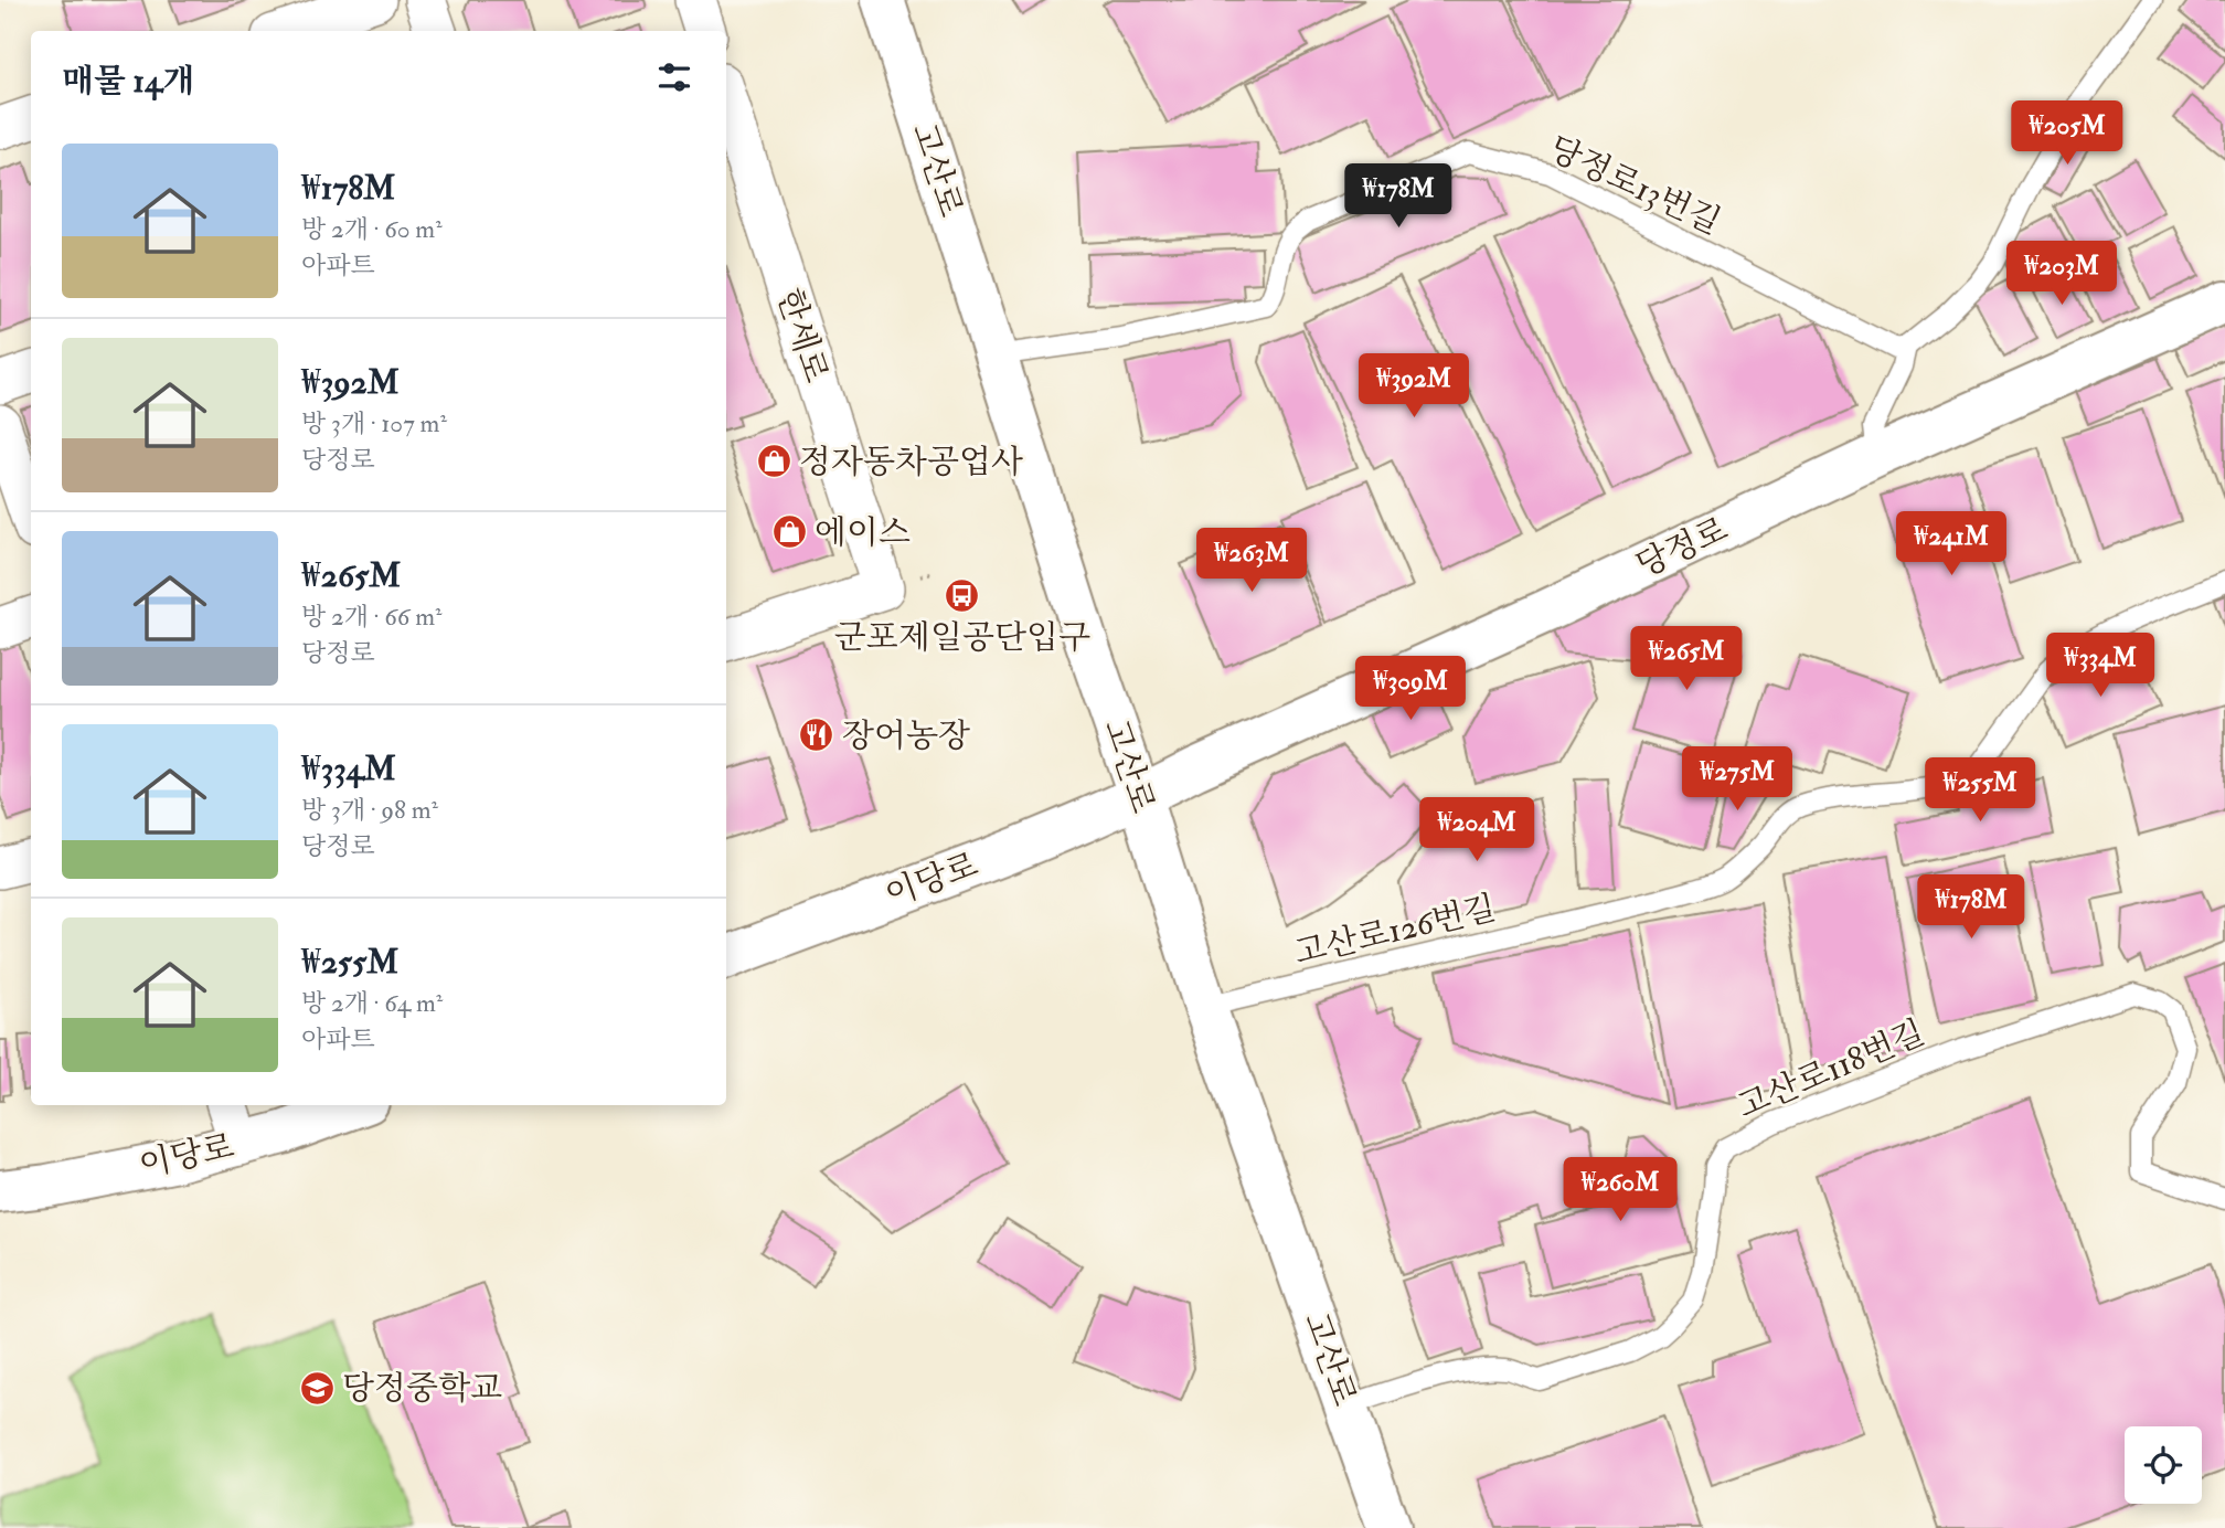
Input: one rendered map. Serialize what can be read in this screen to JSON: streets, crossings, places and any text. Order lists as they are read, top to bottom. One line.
{"streets":{"street":["고산로","한세로","당정로","이당로"],"lane":["당정로13번길","고산로126번길","고산로118번길"]},"crossings":[["고산로","당정로13번길"],["고산로","당정로"],["고산로","이당로"],["고산로","고산로126번길"],["고산로","고산로118번길"],["당정로","이당로"]],"places":{"shop":["정자동차공업사","에이스"],"bus stop":["군포제일공단입구"],"restaurant":["장어농장"],"school or university":["당정중학교"]},"page":{"heading":"매물 14개","price":["₩205M","₩178M","₩203M","₩392M","₩241M","₩263M","₩265M","₩334M","₩309M","₩275M","₩255M","₩204M","₩178M","₩260M"],"list":[{"name":"₩178M","note":"방 2개 · 60 m² · 아파트"},{"name":"₩392M","note":"방 3개 · 107 m² · 당정로"},{"name":"₩265M","note":"방 2개 · 66 m² · 당정로"},{"name":"₩334M","note":"방 3개 · 98 m² · 당정로"},{"name":"₩255M","note":"방 2개 · 64 m² · 아파트"}]}}
